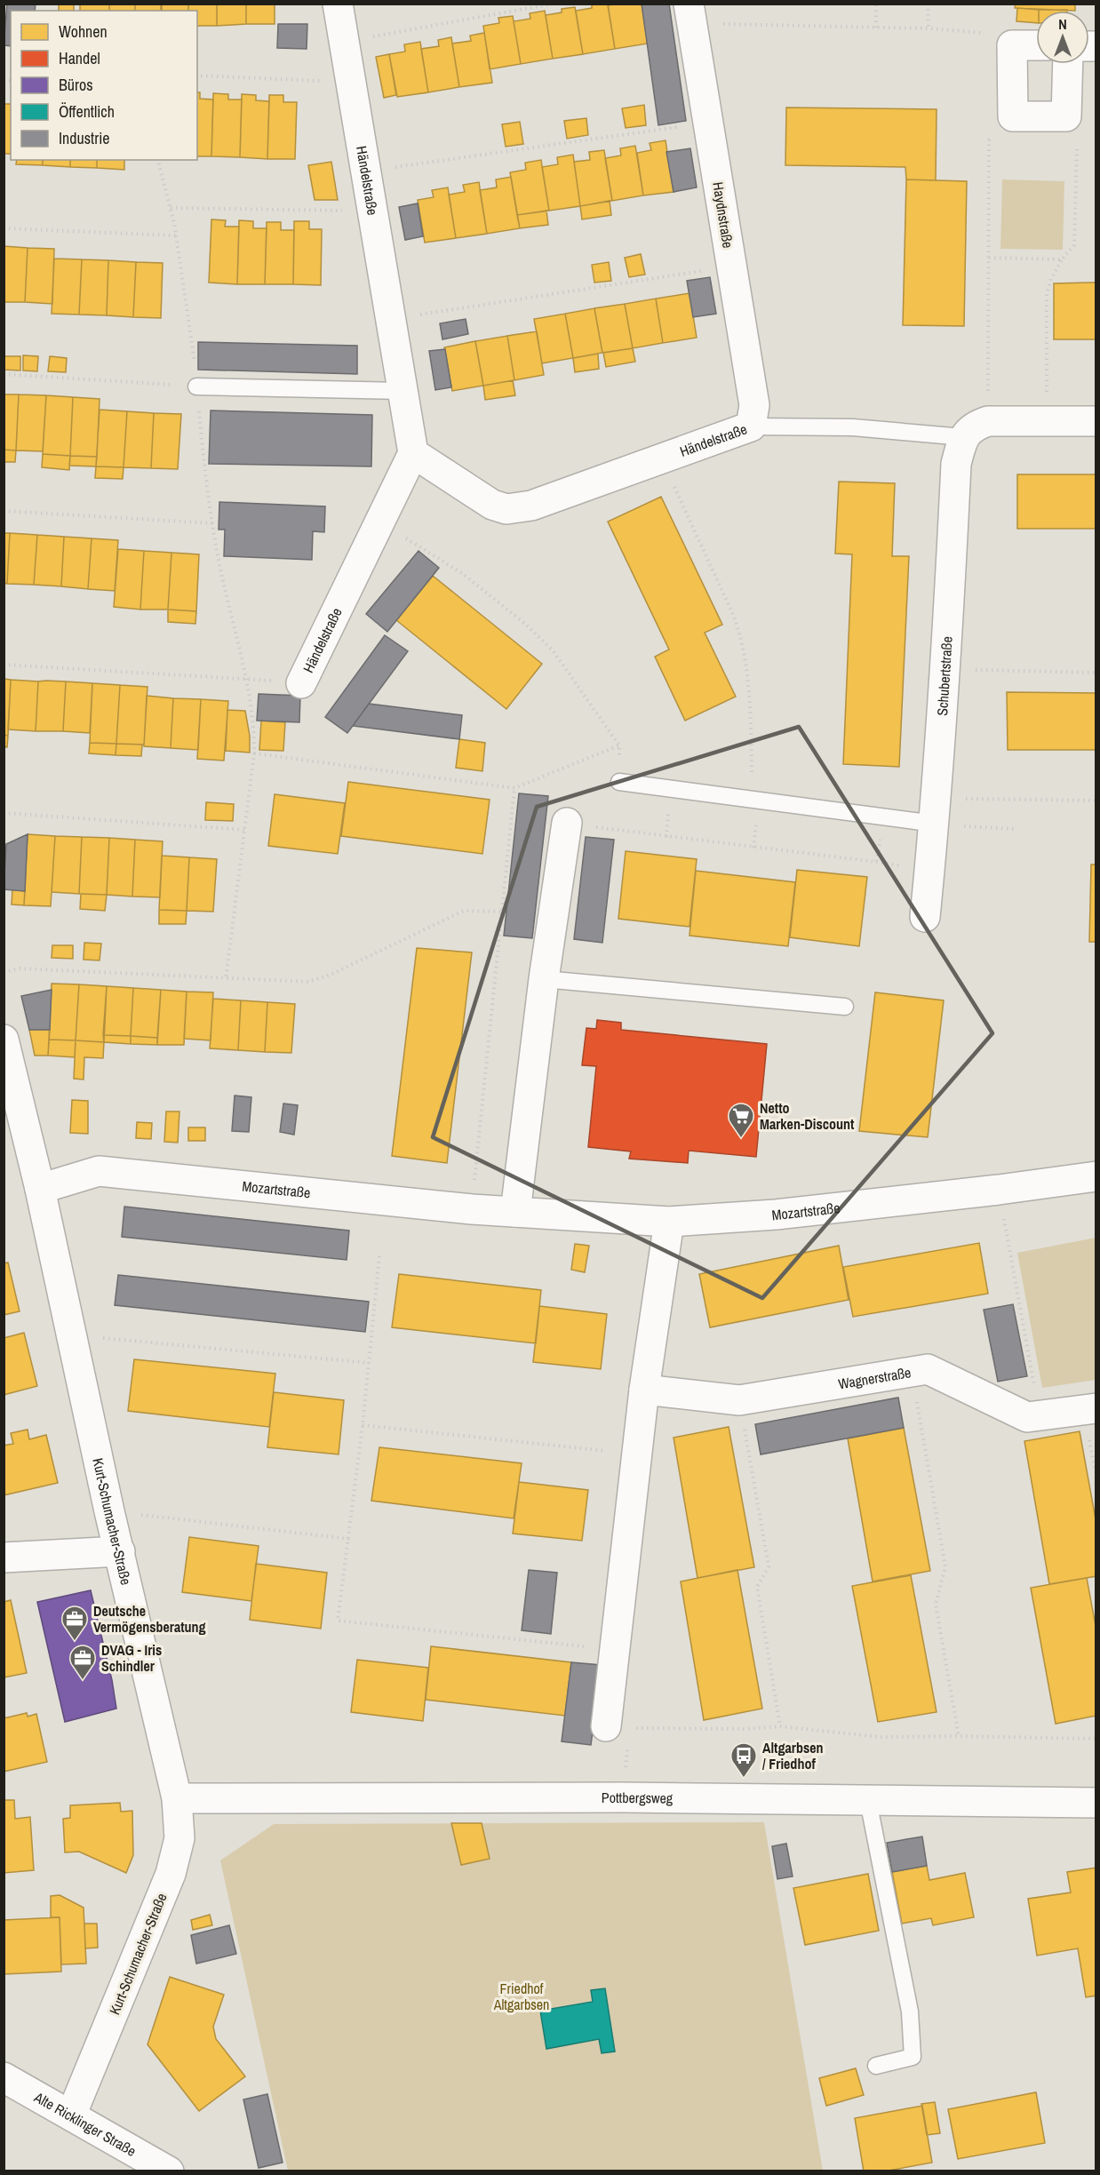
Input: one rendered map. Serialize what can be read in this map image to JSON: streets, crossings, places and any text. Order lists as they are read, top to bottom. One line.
{"streets":{"street":["Händelstraße","Haydnstraße","Schubertstraße","Mozartstraße","Wagnerstraße","Kurt-Schumacher-Straße","Pottbergsweg","Alte Ricklinger Straße"]},"crossings":[["Händelstraße","Haydnstraße"],["Händelstraße","Schubertstraße"],["Mozartstraße","Kurt-Schumacher-Straße"],["Kurt-Schumacher-Straße","Pottbergsweg"],["Kurt-Schumacher-Straße","Alte Ricklinger Straße"]],"parks":["Friedhof Altgarbsen"],"places":{"supermarket":["Netto Marken-Discount"],"office":["Deutsche Vermögensberatung","DVAG - Iris Schindler"],"bus stop":["Altgarbsen / Friedhof"]},"legend":["Wohnen","Handel","Büros","Öffentlich","Industrie"],"north":"top"}
